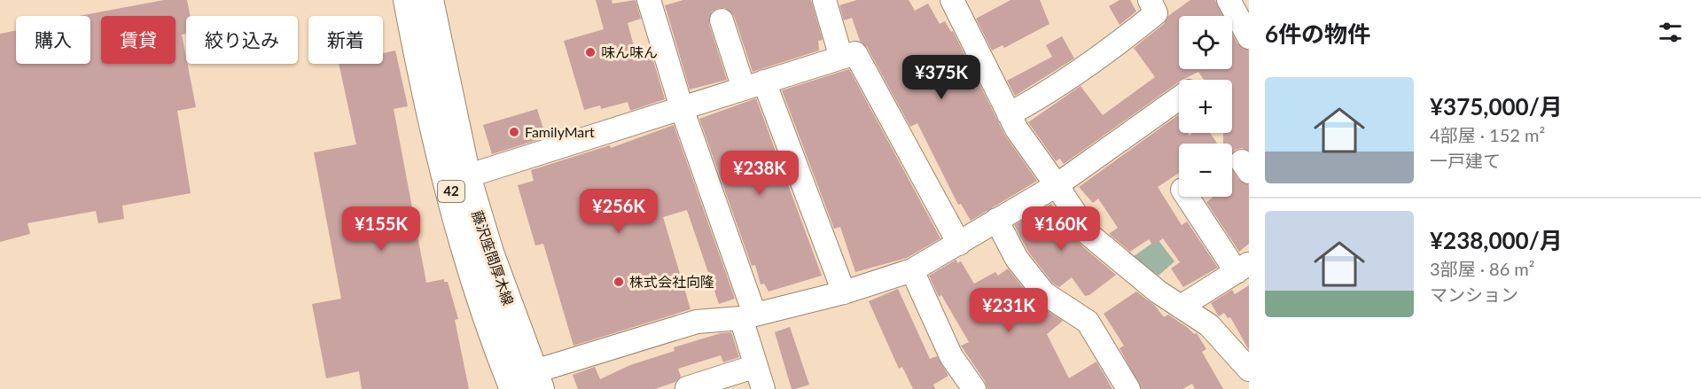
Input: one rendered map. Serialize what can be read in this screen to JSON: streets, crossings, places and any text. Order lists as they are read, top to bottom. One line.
{"streets":{"main road":["42","藤沢座間厚木線"]},"places":["味ん味ん","FamilyMart","株式会社向隆"],"page":{"heading":"6件の物件","map_buttons":["+","−"],"chip":["購入","賃貸","絞り込み","新着"],"price":["¥375K","¥238K","¥256K","¥155K","¥160K","¥231K"],"list":[{"name":"¥375,000/月","note":"4部屋 · 152 m² · 一戸建て"},{"name":"¥238,000/月","note":"3部屋 · 86 m² · マンション"}]}}
